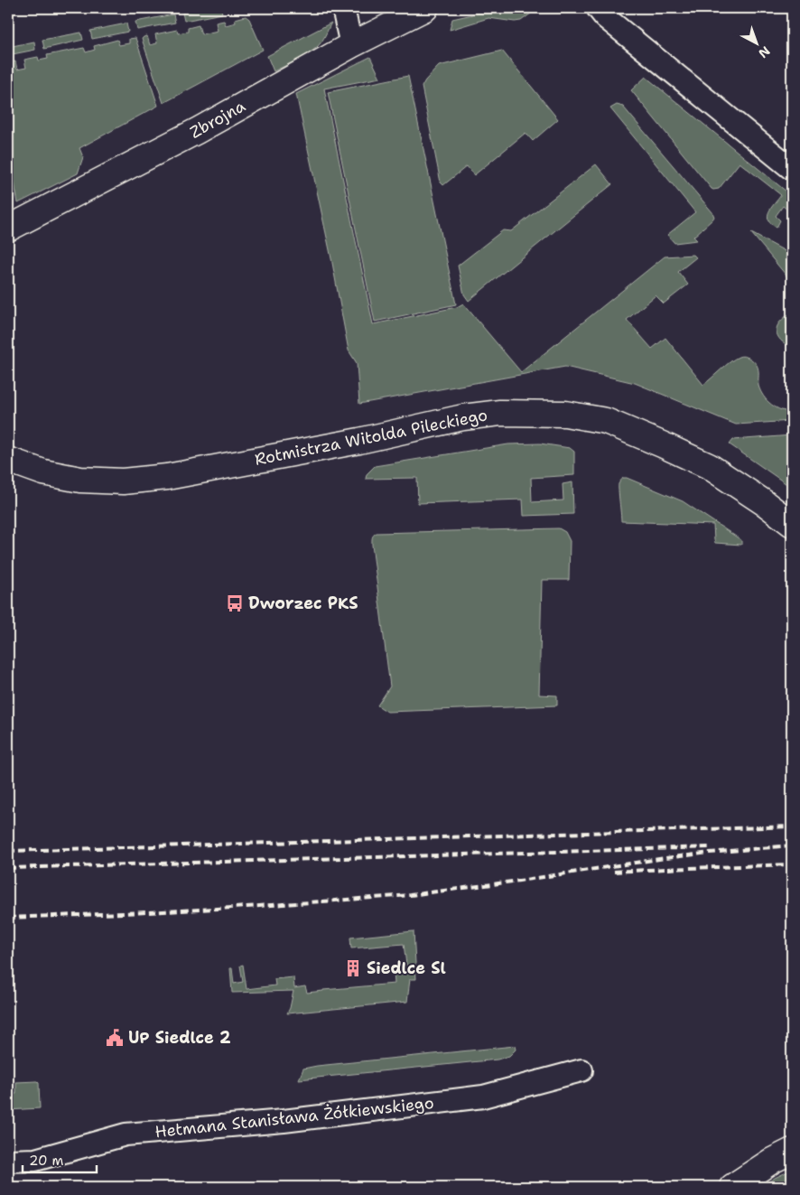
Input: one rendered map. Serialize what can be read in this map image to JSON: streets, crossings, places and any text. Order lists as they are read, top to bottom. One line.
{"streets":{"main road":["Zbrojna","Rotmistrza Witolda Pileckiego"],"street":["Hetmana Stanisława Żółkiewskiego"]},"places":{"bus stop":["Dworzec PKS"],"building":["Siedlce Sl"],"public building":["UP Siedlce 2"]},"scale_bar":"20 m","north":"bottom right"}
